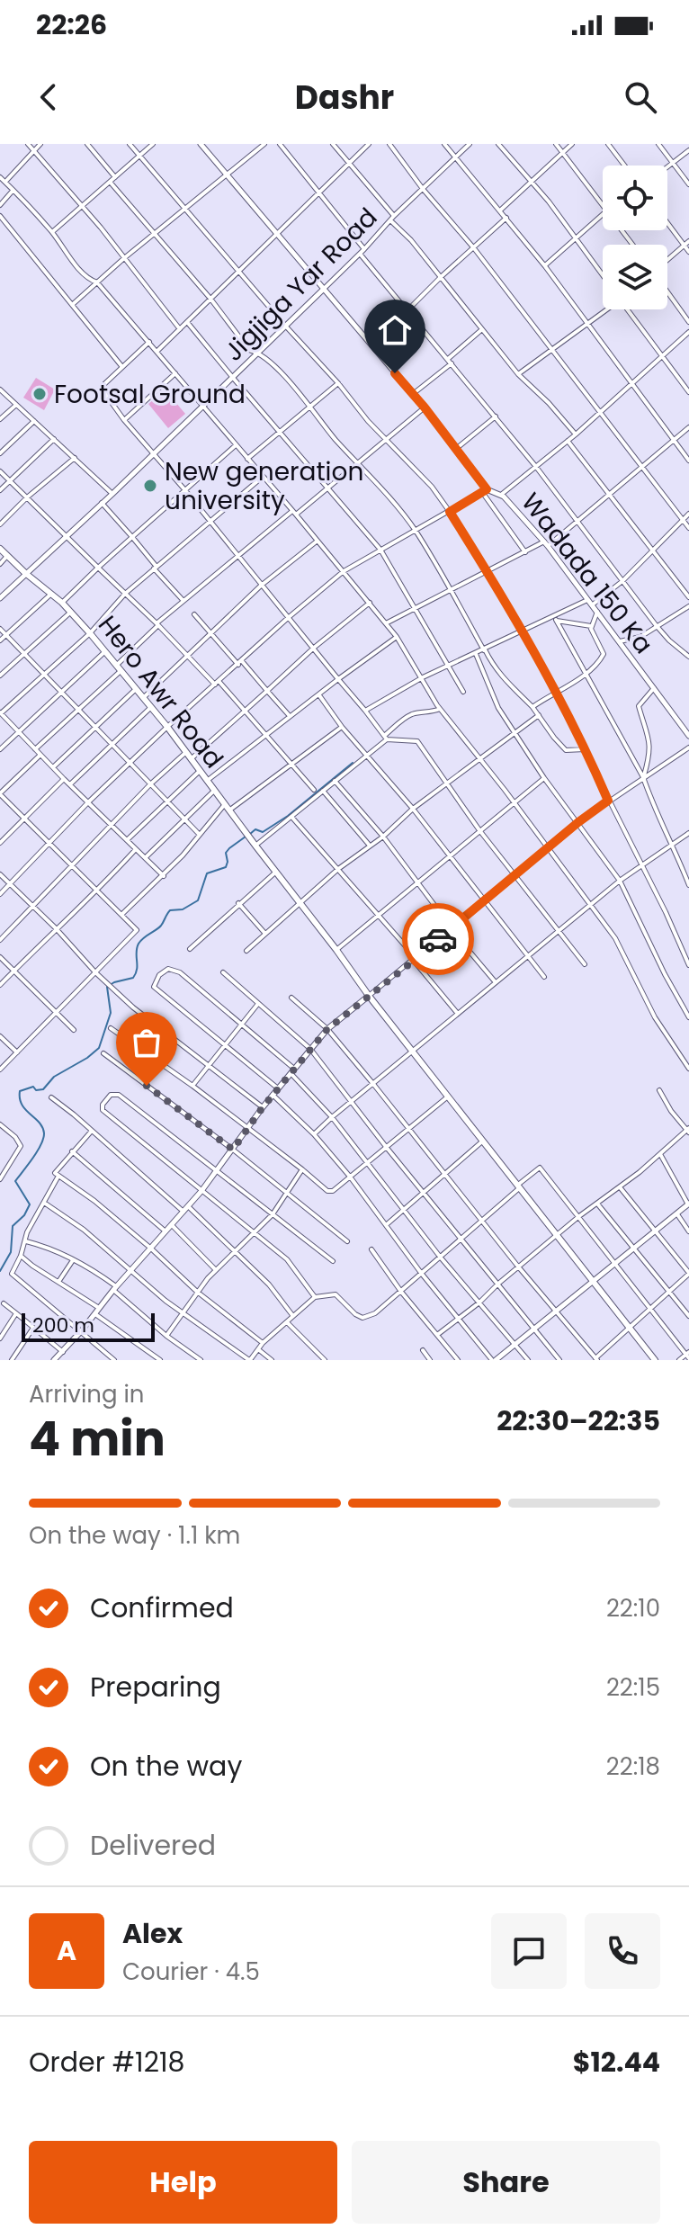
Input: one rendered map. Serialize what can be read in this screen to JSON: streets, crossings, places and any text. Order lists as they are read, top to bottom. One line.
{"streets":{"main road":["Hero Awr Road"],"street":["Jigjiga Yar Road","Wadada 150 Ka"]},"crossings":[["Jigjiga Yar Road","Wadada 150 Ka"],["Jigjiga Yar Road","Hero Awr Road"]],"places":["Footsal Ground","New generation university"],"scale_bar":"200 m","page":{"status":"22:26","header":"Dashr","scale":"200 m","heading":["4 min","Arriving in","22:30–22:35"],"panel":["Alex","Courier · 4.5","Order #1218","$12.44"],"bar":"On the way · 1.1 km","list":[["Confirmed","22:10"],["Preparing","22:15"],["On the way","22:18"],"Delivered"],"round":"A","buttons":["Help","Share"]}}
